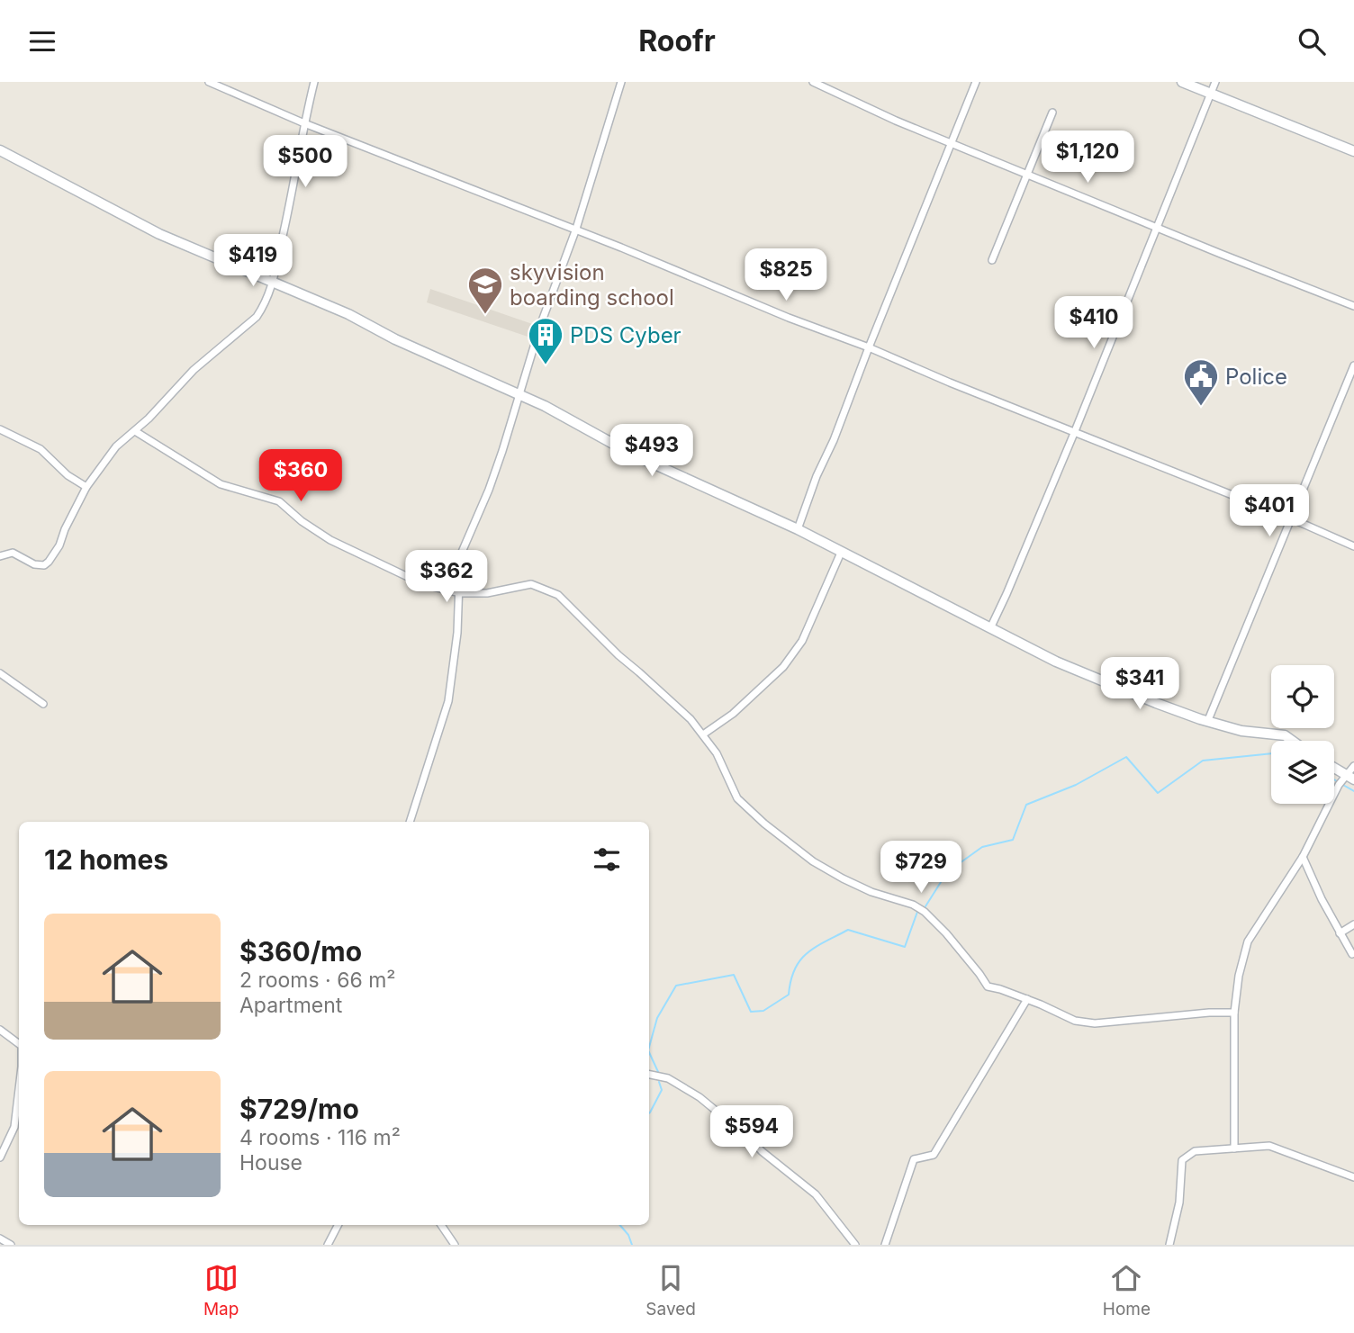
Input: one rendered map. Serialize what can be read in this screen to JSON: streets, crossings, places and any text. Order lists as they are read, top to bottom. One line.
{"places":{"school or university":["skyvision boarding school"],"building":["PDS Cyber"],"public building":["Police"]},"page":{"header":"Roofr","price":["$1,120","$500","$419","$825","$410","$493","$360","$401","$362","$341","$729","$594"],"heading":"12 homes","list":[{"name":"$360/mo","note":"2 rooms · 66 m² · Apartment"},{"name":"$729/mo","note":"4 rooms · 116 m² · House"}],"tabs":["Map","Saved","Home"]}}
